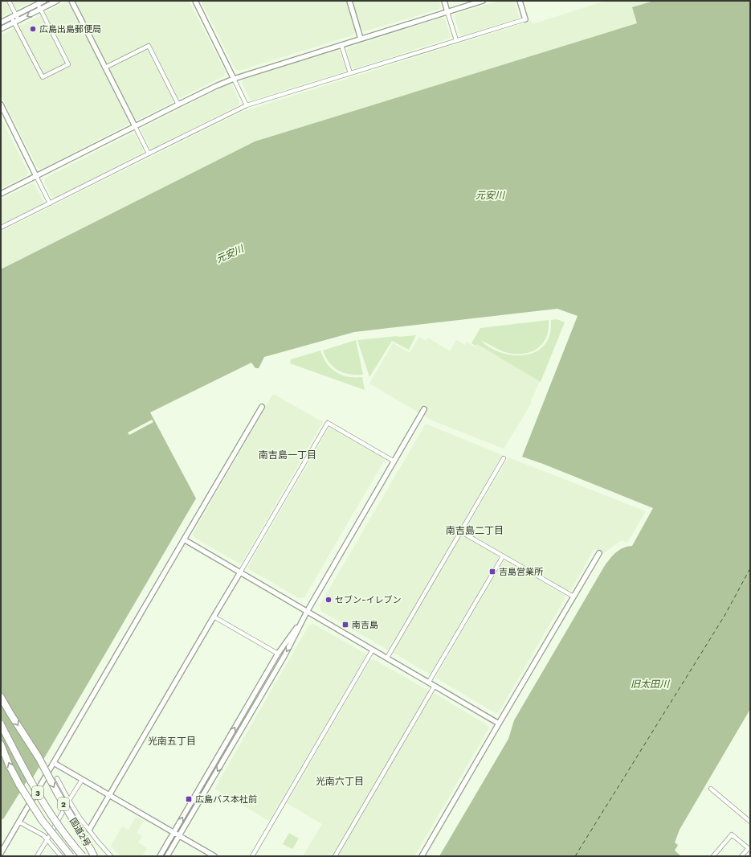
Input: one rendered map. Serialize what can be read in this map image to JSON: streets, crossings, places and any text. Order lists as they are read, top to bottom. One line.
{"streets":{"highway":["3","2","国道2号"]},"districts":["南吉島一丁目","南吉島二丁目","光南五丁目","光南六丁目"],"water":["元安川","旧太田川"],"places":{"other":["広島出島郵便局","セブン-イレブン"],"transit":["吉島営業所","南吉島","広島バス本社前"]}}
